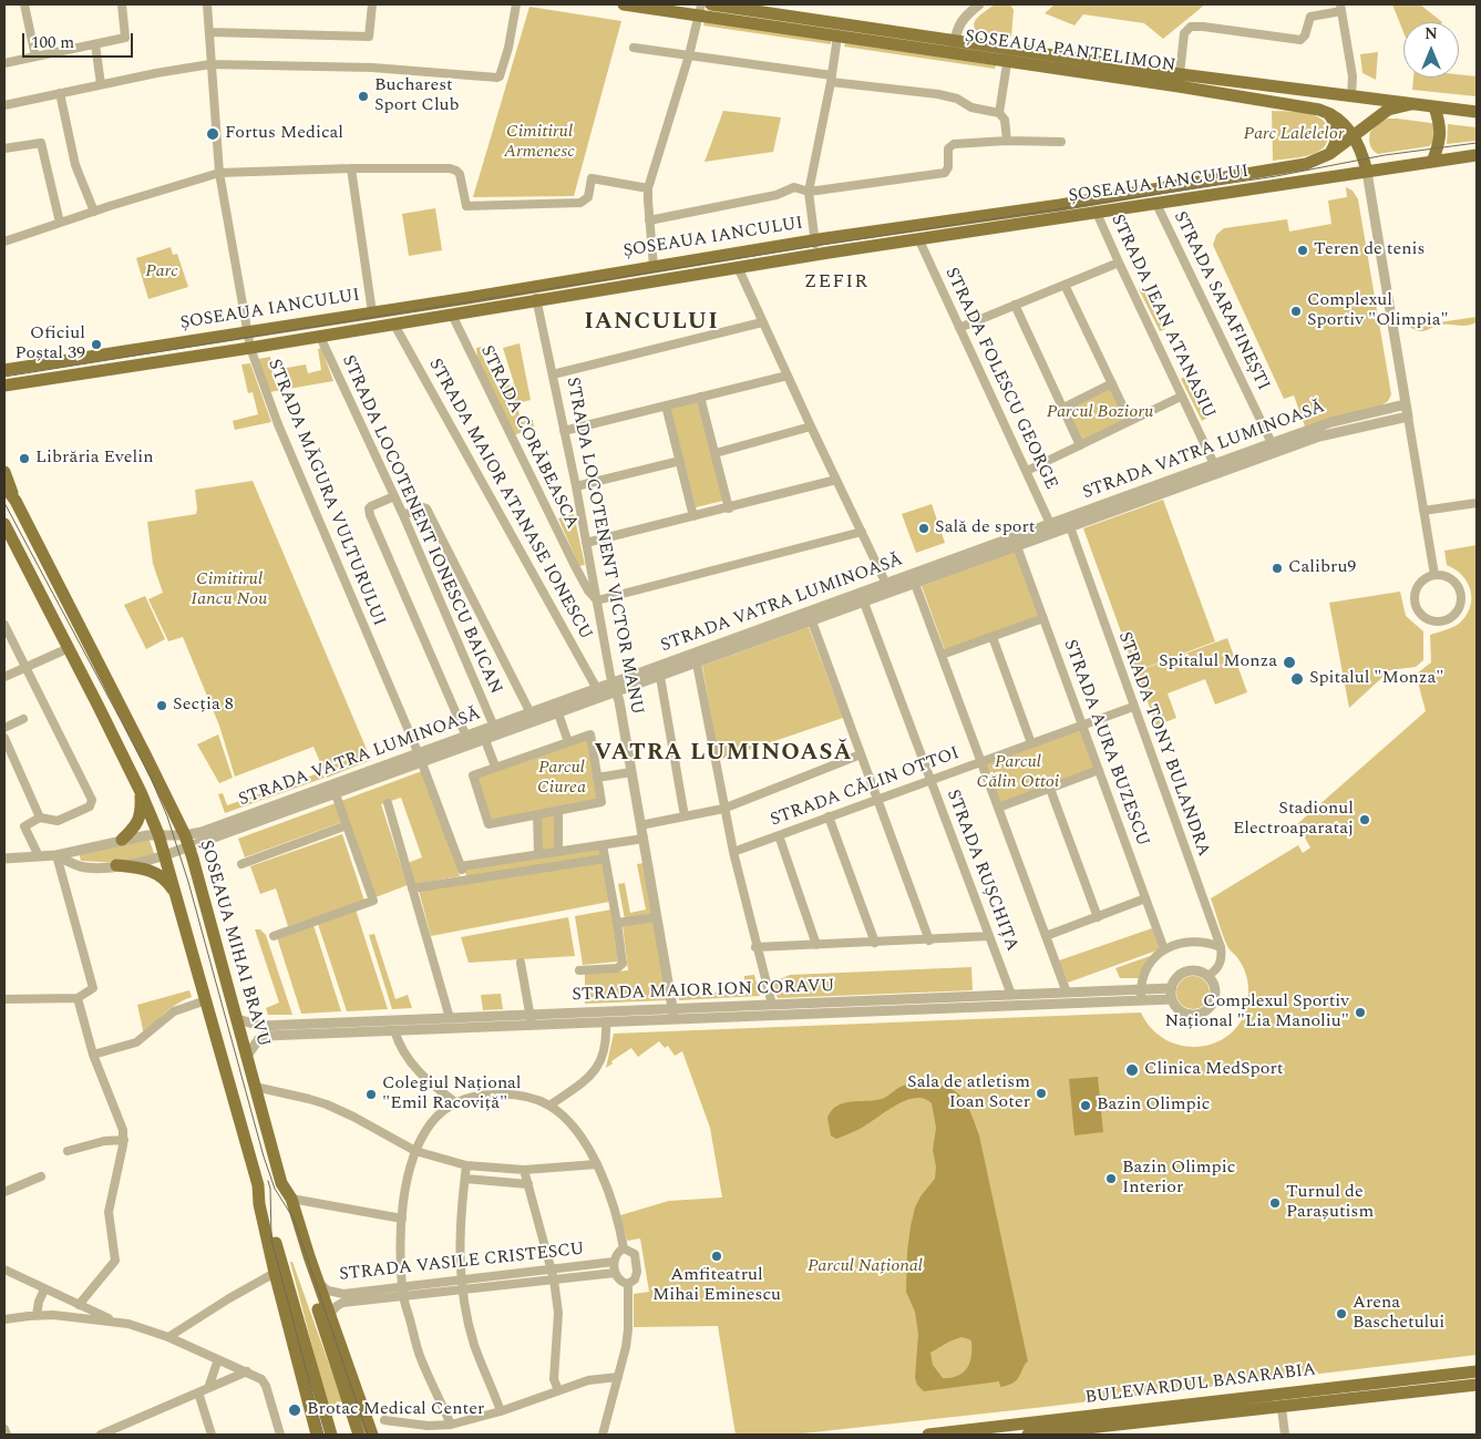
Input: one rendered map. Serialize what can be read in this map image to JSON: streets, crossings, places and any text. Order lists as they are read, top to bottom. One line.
{"streets":{"main road":["ȘOSEAUA PANTELIMON","ȘOSEAUA IANCULUI","ȘOSEAUA MIHAI BRAVU","BULEVARDUL BASARABIA"],"street":["STRADA SARAFINEȘTI","STRADA JEAN ATANASIU","STRADA FOLESCU GEORGE","STRADA CORĂBEASCA","STRADA VATRA LUMINOASĂ","STRADA MĂGURA VULTURULUI","STRADA MAIOR ATANASE IONESCU","STRADA LOCOTENENT IONESCU BAICAN","STRADA LOCOTENENT VICTOR MANU","STRADA AURA BUZESCU","STRADA TONY BULANDRA","STRADA CĂLIN OTTOI","STRADA RUȘCHIȚA","STRADA MAIOR ION CORAVU","STRADA VASILE CRISTESCU"]},"crossings":[["ȘOSEAUA PANTELIMON","ȘOSEAUA IANCULUI"],["ȘOSEAUA IANCULUI","STRADA SARAFINEȘTI"],["ȘOSEAUA IANCULUI","STRADA JEAN ATANASIU"],["ȘOSEAUA IANCULUI","STRADA FOLESCU GEORGE"],["ȘOSEAUA IANCULUI","STRADA CORĂBEASCA"],["ȘOSEAUA IANCULUI","STRADA MĂGURA VULTURULUI"],["ȘOSEAUA IANCULUI","STRADA MAIOR ATANASE IONESCU"],["ȘOSEAUA IANCULUI","STRADA LOCOTENENT IONESCU BAICAN"],["ȘOSEAUA IANCULUI","STRADA LOCOTENENT VICTOR MANU"],["STRADA SARAFINEȘTI","STRADA VATRA LUMINOASĂ"],["STRADA JEAN ATANASIU","STRADA VATRA LUMINOASĂ"],["STRADA FOLESCU GEORGE","STRADA VATRA LUMINOASĂ"],["STRADA CORĂBEASCA","STRADA LOCOTENENT VICTOR MANU"],["STRADA VATRA LUMINOASĂ","STRADA MĂGURA VULTURULUI"],["STRADA VATRA LUMINOASĂ","STRADA MAIOR ATANASE IONESCU"],["STRADA VATRA LUMINOASĂ","STRADA LOCOTENENT IONESCU BAICAN"],["STRADA VATRA LUMINOASĂ","STRADA LOCOTENENT VICTOR MANU"],["STRADA VATRA LUMINOASĂ","STRADA AURA BUZESCU"],["STRADA VATRA LUMINOASĂ","STRADA TONY BULANDRA"],["STRADA VATRA LUMINOASĂ","STRADA RUȘCHIȚA"],["STRADA VATRA LUMINOASĂ","ȘOSEAUA MIHAI BRAVU"],["STRADA LOCOTENENT VICTOR MANU","STRADA MAIOR ION CORAVU"],["STRADA AURA BUZESCU","STRADA CĂLIN OTTOI"],["STRADA TONY BULANDRA","STRADA CĂLIN OTTOI"],["STRADA CĂLIN OTTOI","STRADA RUȘCHIȚA"],["STRADA RUȘCHIȚA","STRADA MAIOR ION CORAVU"],["ȘOSEAUA MIHAI BRAVU","STRADA MAIOR ION CORAVU"],["ȘOSEAUA MIHAI BRAVU","STRADA VASILE CRISTESCU"]],"districts":["ZEFIR","IANCULUI","VATRA LUMINOASĂ"],"parks":["Cimitirul Armenesc","Parc Lalelelor","Parc","Parcul Bozioru","Cimitirul Iancu Nou","Parcul Călin Ottoi","Parcul Ciurea","Parcul Național"],"places":["Bucharest Sport Club","Fortus Medical","Teren de tenis","Complexul Sportiv \"Olimpia\"","Oficiul Poștal 39","Librăria Evelin","Sală de sport","Calibru9","Spitalul Monza","Spitalul \"Monza\"","Secția 8","Stadionul Electroaparataj","Complexul Sportiv Național \"Lia Manoliu\"","Clinica MedSport","Sala de atletism Ioan Soter","Colegiul Național \"Emil Racoviță\"","Bazin Olimpic","Bazin Olimpic Interior","Turnul de Parașutism","Amfiteatrul Mihai Eminescu","Arena Baschetului","Brotac Medical Center"],"scale_bar":"100 m","north":"top"}
